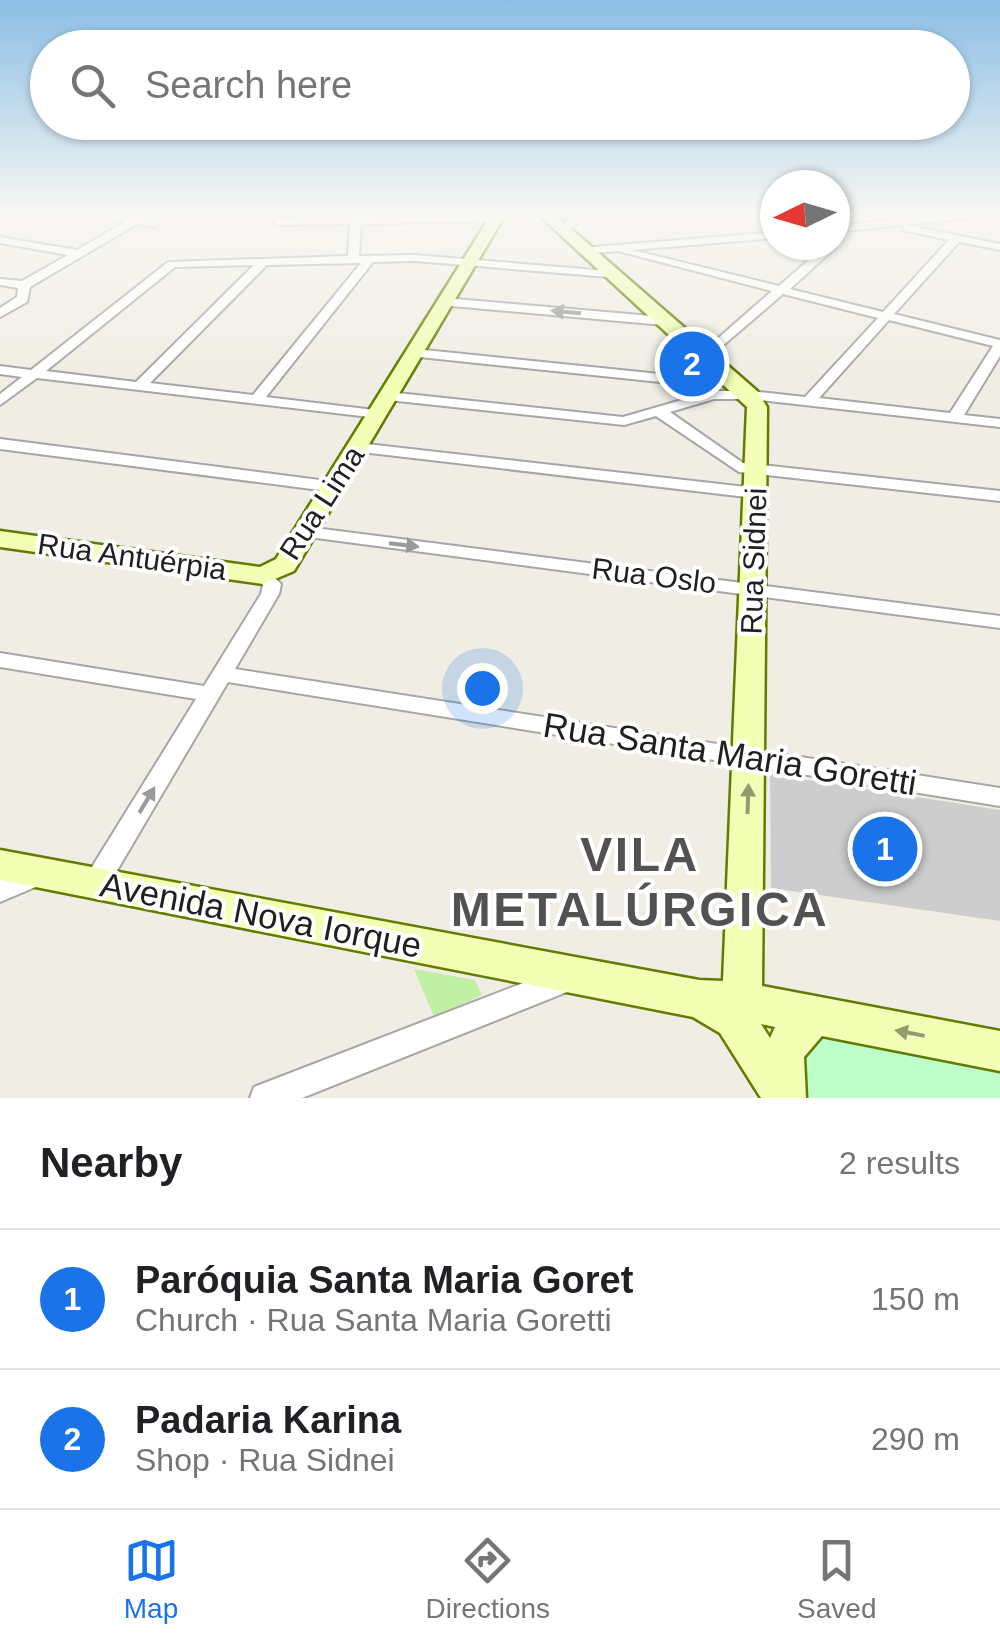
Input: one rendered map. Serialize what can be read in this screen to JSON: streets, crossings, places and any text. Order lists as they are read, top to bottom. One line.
{"streets":{"main road":["Rua Lima","Rua Antuérpia","Rua Sidnei","Avenida Nova Iorque"],"street":["Rua Oslo","Rua Santa Maria Goretti"]},"crossings":[["Rua Lima","Rua Antuérpia"],["Rua Lima","Rua Oslo"],["Rua Lima","Rua Santa Maria Goretti"],["Rua Lima","Avenida Nova Iorque"],["Rua Sidnei","Rua Oslo"],["Rua Sidnei","Rua Santa Maria Goretti"],["Rua Sidnei","Avenida Nova Iorque"]],"one_way":["Rua Sidnei"],"districts":["VILA METALÚRGICA"],"north":"left","page":{"search":"Search here","pins":["2","1"],"heading":["Nearby","2 results"],"list":[{"mark":"1","name":"Paróquia Santa Maria Goret","note":"Church · Rua Santa Maria Goretti","value":"150 m"},{"mark":"2","name":"Padaria Karina","note":"Shop · Rua Sidnei","value":"290 m"}],"nav":["Map","Directions","Saved"]}}
